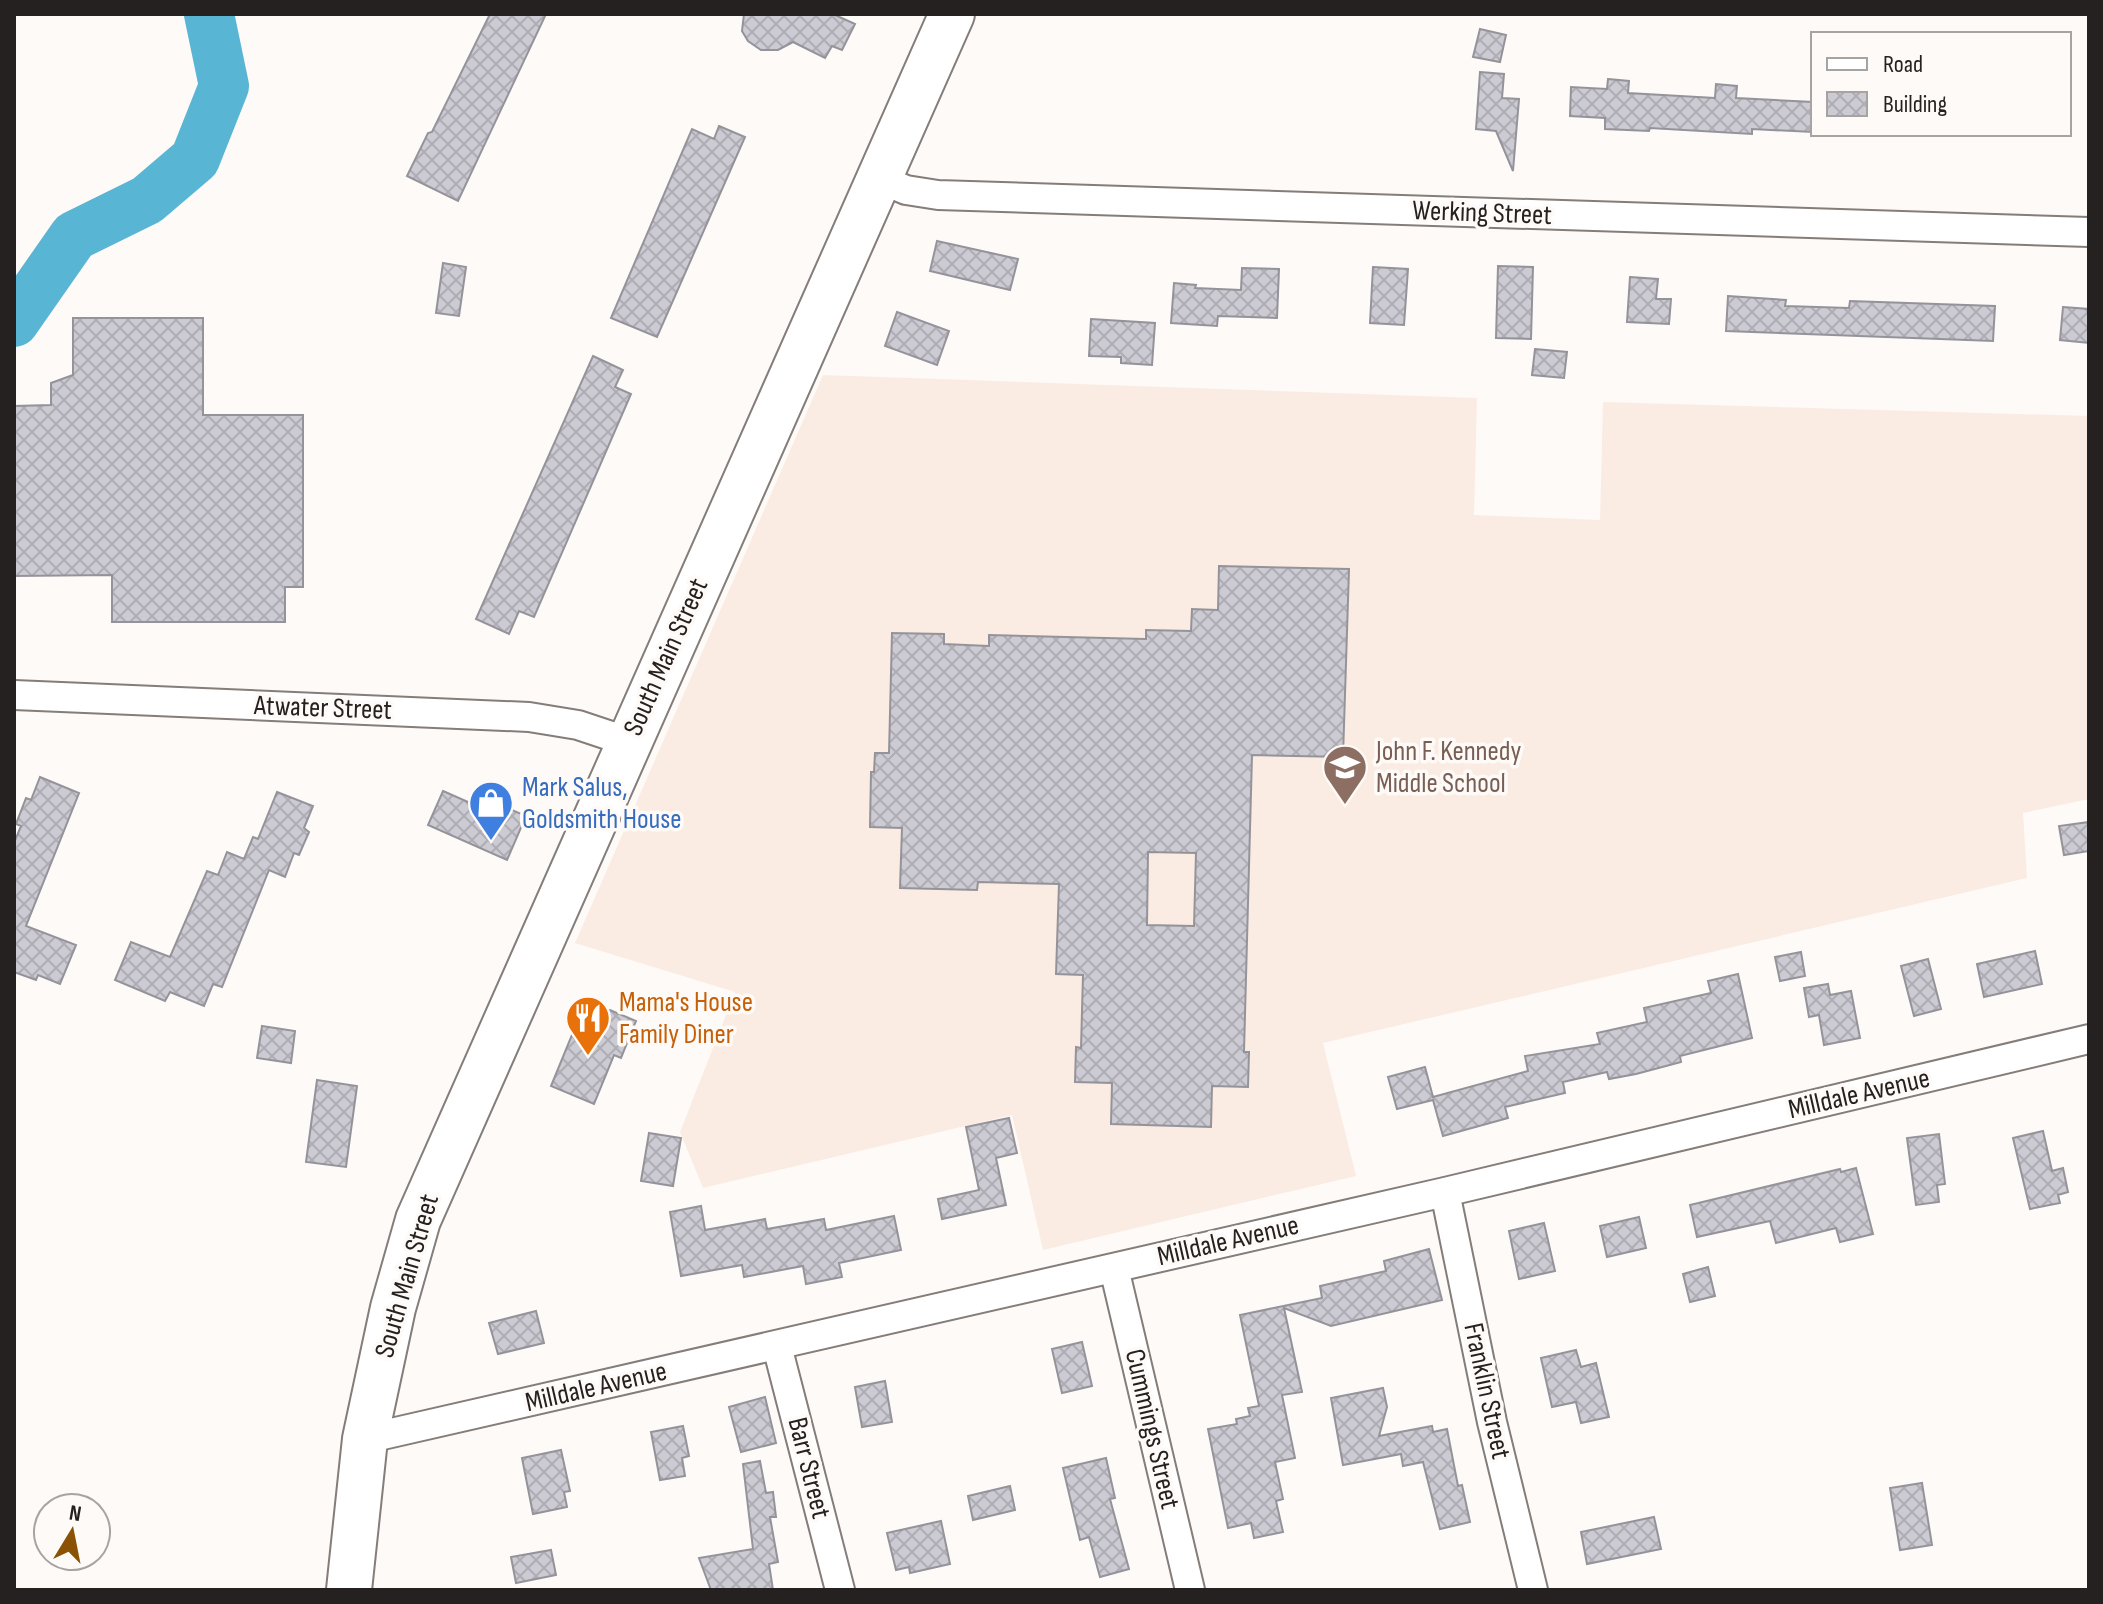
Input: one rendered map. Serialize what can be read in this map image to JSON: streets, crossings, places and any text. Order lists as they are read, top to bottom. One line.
{"streets":{"highway":["South Main Street"],"street":["Werking Street","Atwater Street","Milldale Avenue","Franklin Street","Cummings Street","Barr Street"]},"crossings":[["Werking Street","South Main Street"],["South Main Street","Atwater Street"],["South Main Street","Milldale Avenue"],["Milldale Avenue","Franklin Street"],["Milldale Avenue","Cummings Street"],["Milldale Avenue","Barr Street"]],"places":{"school or university":["John F. Kennedy Middle School"],"shop":["Mark Salus, Goldsmith House"],"restaurant":["Mama's House Family Diner"]},"legend":["Road","Building"],"north":"top"}
